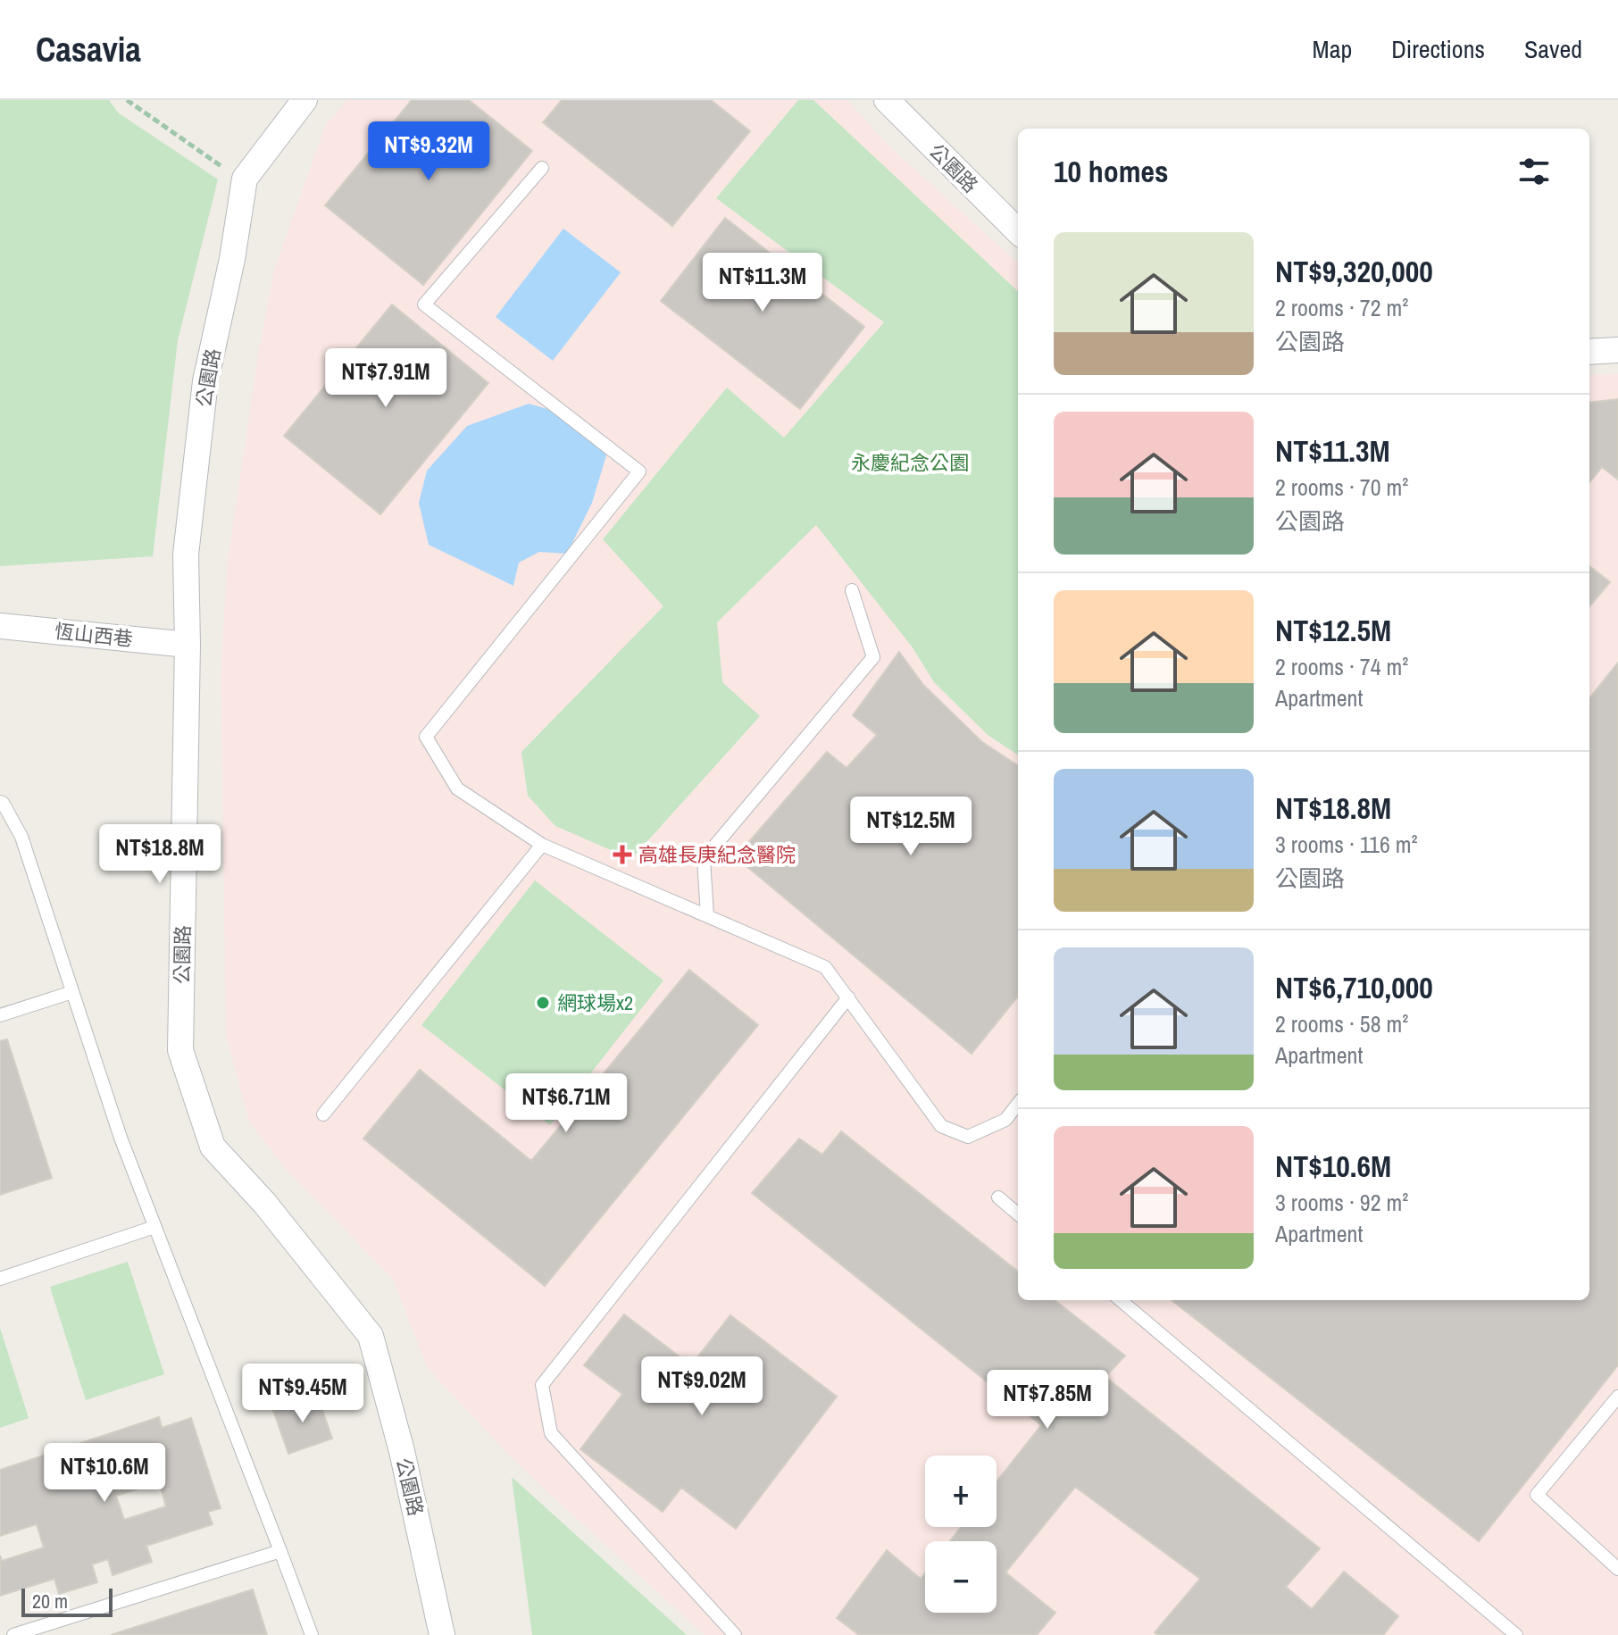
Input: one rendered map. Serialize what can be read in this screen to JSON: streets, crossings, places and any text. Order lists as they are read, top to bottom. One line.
{"streets":{"street":["公園路","恆山西巷"]},"crossings":[["公園路","恆山西巷"]],"parks":["永慶紀念公園"],"places":{"health":["高雄長庚紀念醫院"],"other":["網球場x2"]},"scale_bar":"20 m","page":{"header":"Casavia","nav":["Map","Directions","Saved"],"price":["NT$9.32M","NT$11.3M","NT$7.91M","NT$12.5M","NT$18.8M","NT$6.71M","NT$9.02M","NT$9.45M","NT$7.85M","NT$10.6M"],"heading":"10 homes","list":[{"name":"NT$9,320,000","note":"2 rooms · 72 m² · 公園路"},{"name":"NT$11.3M","note":"2 rooms · 70 m² · 公園路"},{"name":"NT$12.5M","note":"2 rooms · 74 m² · Apartment"},{"name":"NT$18.8M","note":"3 rooms · 116 m² · 公園路"},{"name":"NT$6,710,000","note":"2 rooms · 58 m² · Apartment"},{"name":"NT$10.6M","note":"3 rooms · 92 m² · Apartment"}],"map_buttons":["+","−"],"scale":"20 m"}}
